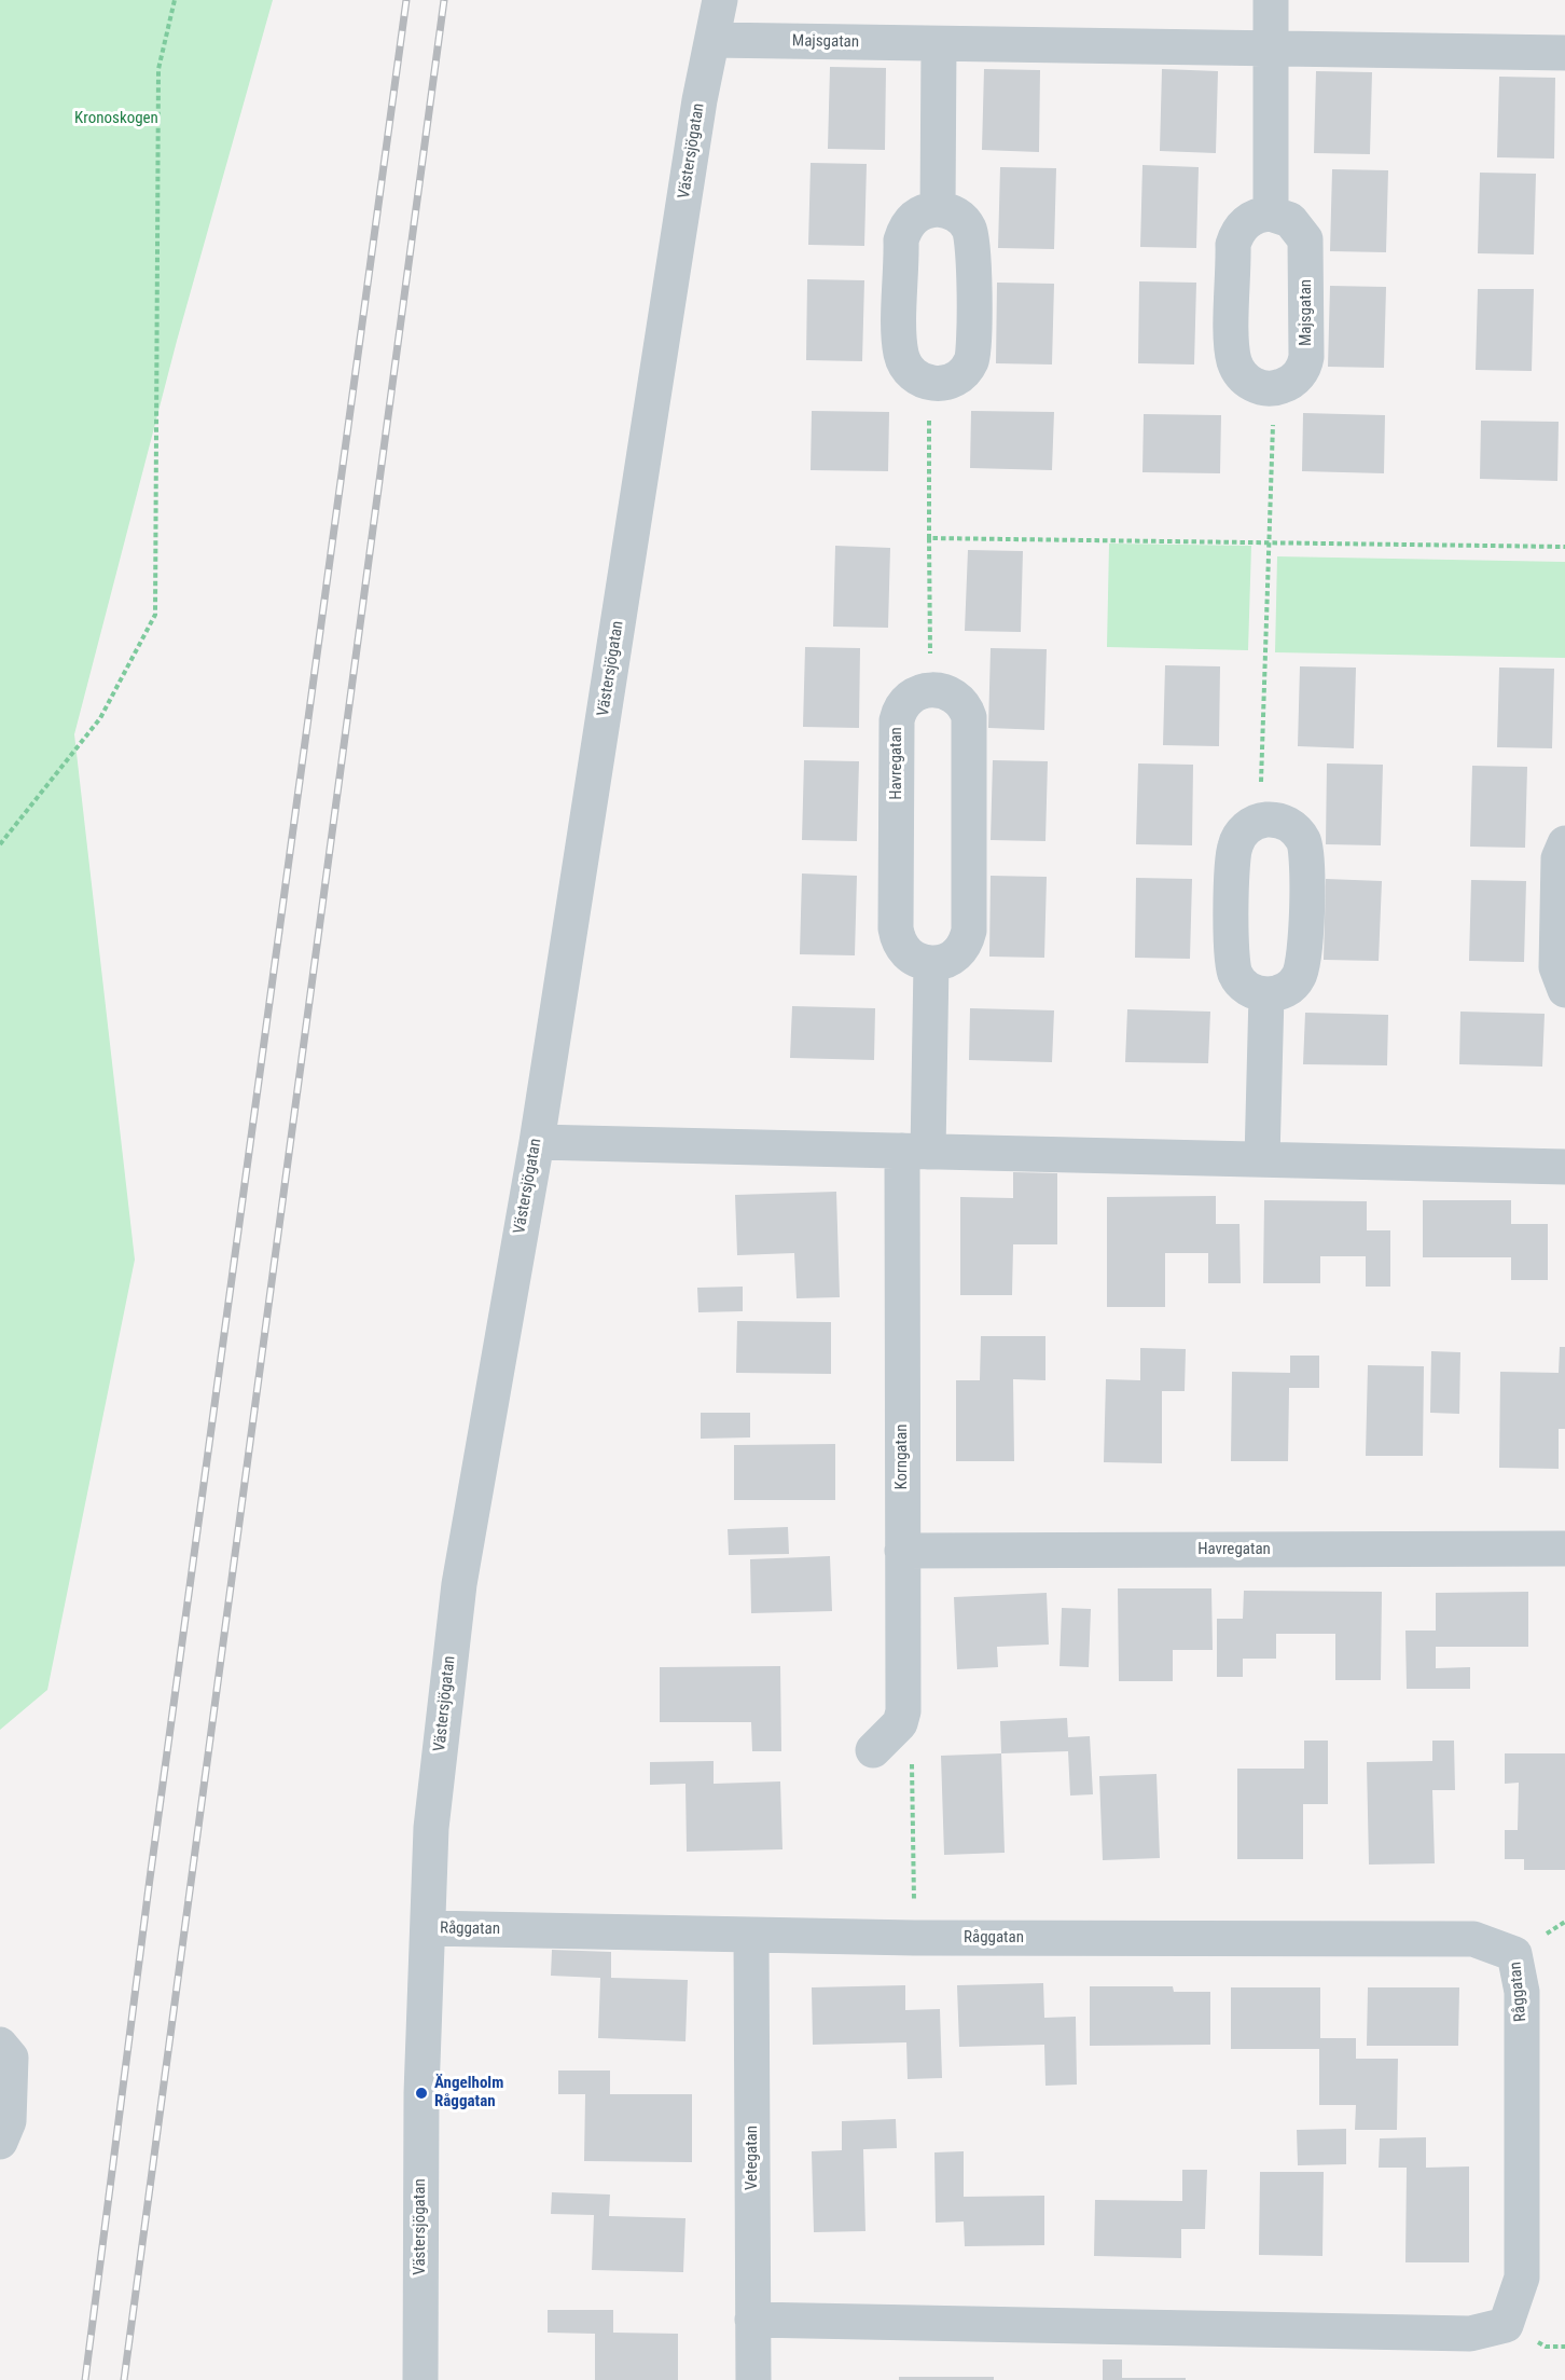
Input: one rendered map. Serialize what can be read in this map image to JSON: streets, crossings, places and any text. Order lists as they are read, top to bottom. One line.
{"streets":{"street":["Majsgatan","Västersjögatan","Havregatan","Korngatan","Råggatan","Vetegatan"]},"crossings":[["Majsgatan","Västersjögatan"],["Västersjögatan","Råggatan"],["Havregatan","Korngatan"],["Råggatan","Vetegatan"]],"parks":["Kronoskogen"],"places":["Ängelholm Råggatan"]}
